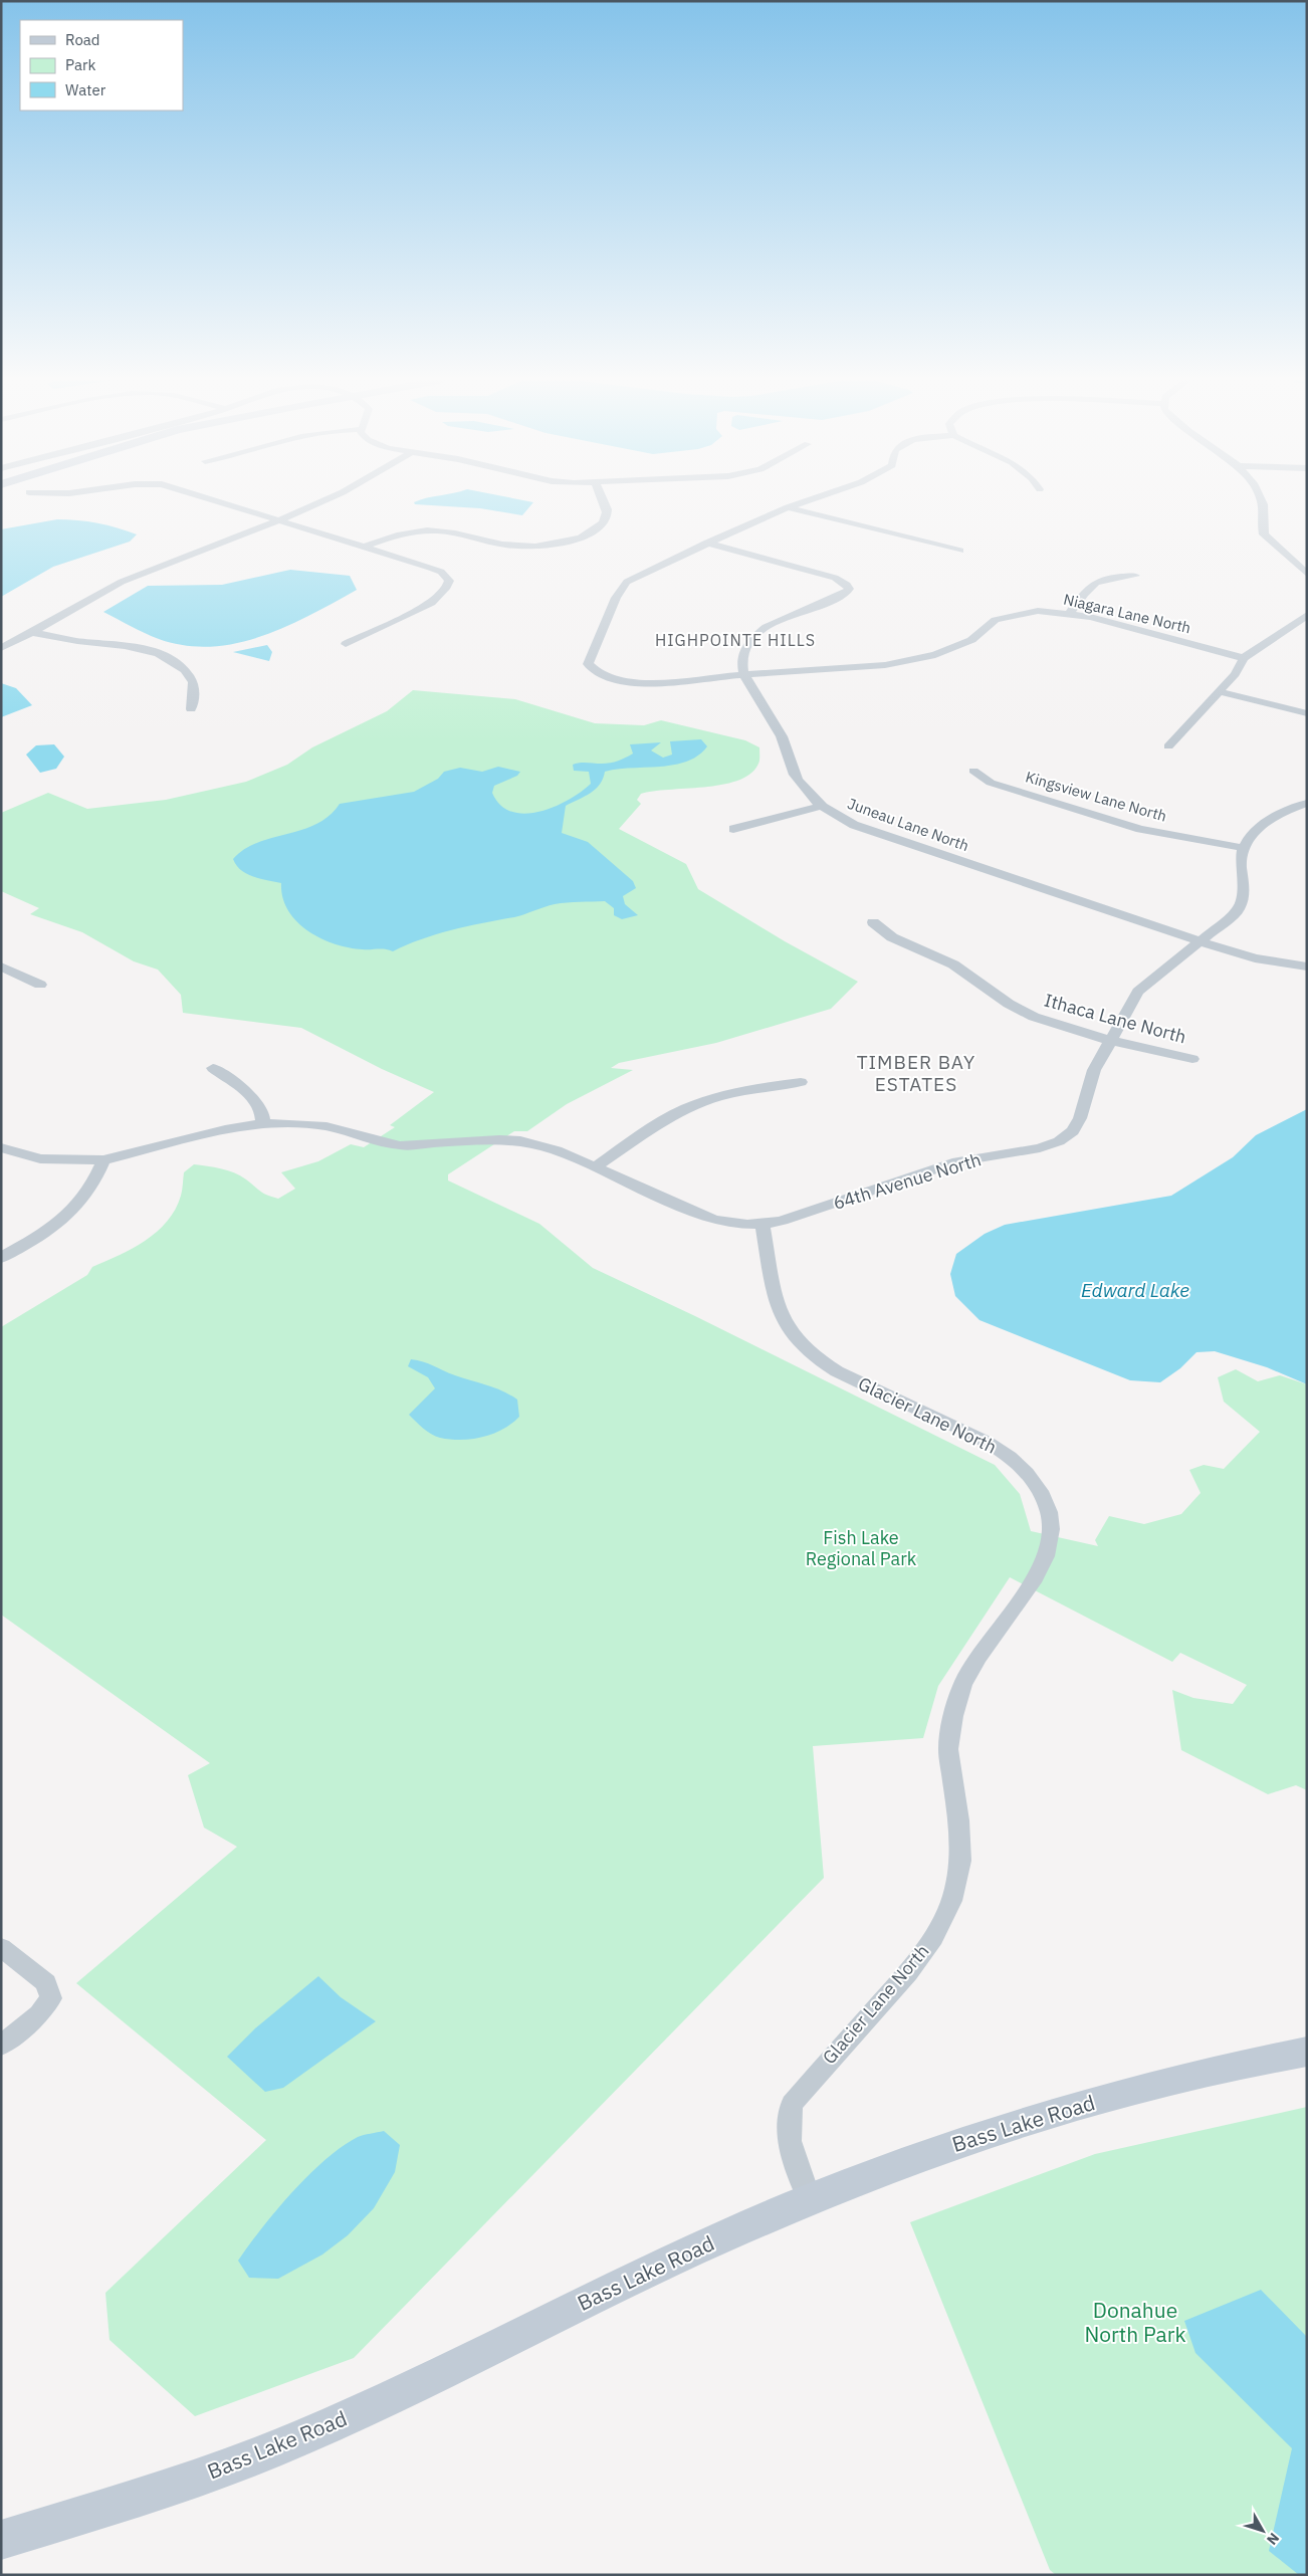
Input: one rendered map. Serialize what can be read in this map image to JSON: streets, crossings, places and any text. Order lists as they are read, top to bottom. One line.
{"streets":{"street":["Niagara Lane North","Kingsview Lane North","Juneau Lane North","Ithaca Lane North","64th Avenue North","Glacier Lane North","Bass Lake Road"]},"crossings":[["Niagara Lane North","Juneau Lane North"],["Kingsview Lane North","64th Avenue North"],["Juneau Lane North","64th Avenue North"],["Ithaca Lane North","64th Avenue North"],["64th Avenue North","Glacier Lane North"],["Glacier Lane North","Bass Lake Road"]],"districts":["HIGHPOINTE HILLS","TIMBER BAY ESTATES"],"water":["Edward Lake"],"parks":["Fish Lake Regional Park","Donahue North Park"],"legend":["Road","Park","Water"],"north":"bottom right"}
